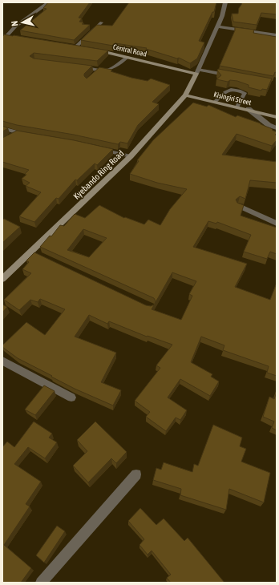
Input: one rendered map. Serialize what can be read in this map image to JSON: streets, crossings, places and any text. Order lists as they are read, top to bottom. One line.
{"streets":{"street":["Central Road","Kisingiri Street","Kyebando Ring Road"]},"crossings":[["Central Road","Kyebando Ring Road"],["Kisingiri Street","Kyebando Ring Road"]],"north":"left"}
